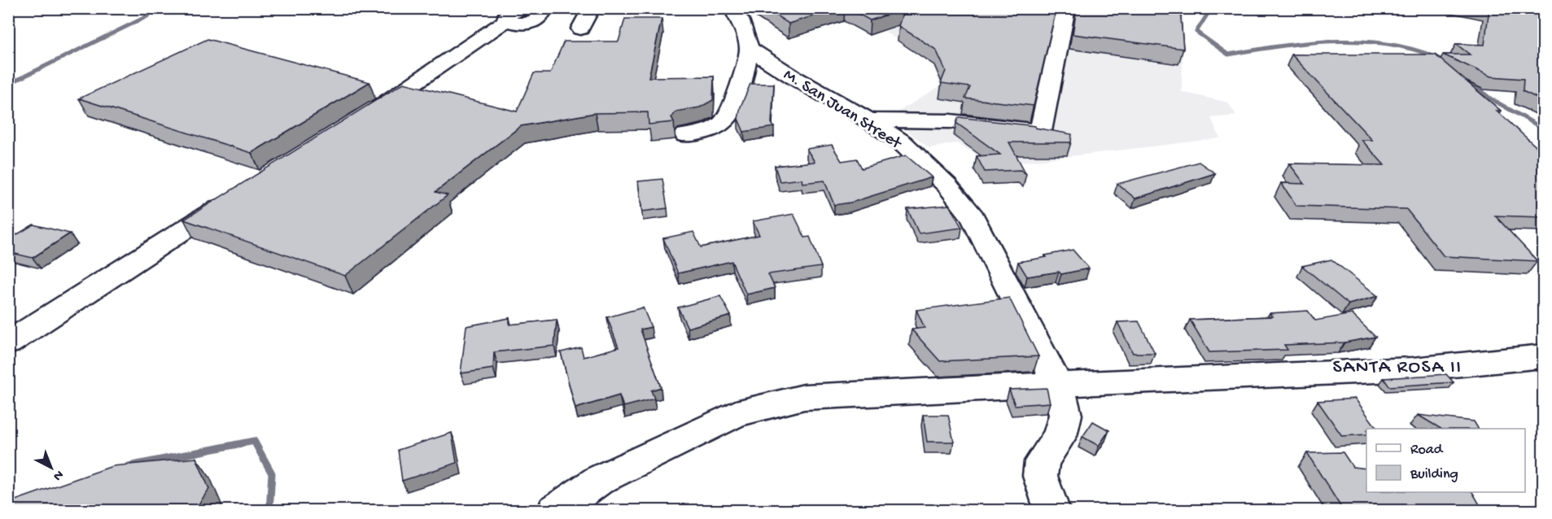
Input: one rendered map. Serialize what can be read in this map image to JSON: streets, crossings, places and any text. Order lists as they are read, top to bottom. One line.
{"streets":{"street":["M. San Juan Street"]},"districts":["SANTA ROSA II"],"legend":["Road","Building"],"north":"bottom right"}
